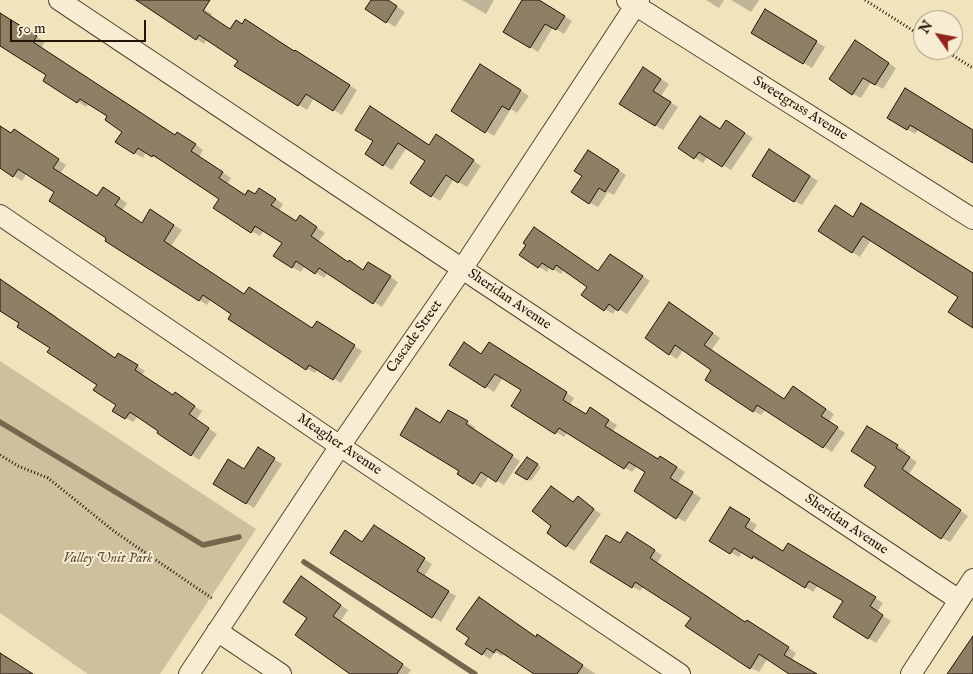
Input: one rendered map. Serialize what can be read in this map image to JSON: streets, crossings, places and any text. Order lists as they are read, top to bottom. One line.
{"streets":{"street":["Sweetgrass Avenue","Sheridan Avenue","Cascade Street","Meagher Avenue"]},"crossings":[["Sweetgrass Avenue","Cascade Street"],["Sheridan Avenue","Cascade Street"],["Cascade Street","Meagher Avenue"]],"parks":["Valley Unit Park"],"scale_bar":"50 m","north":"top left"}
